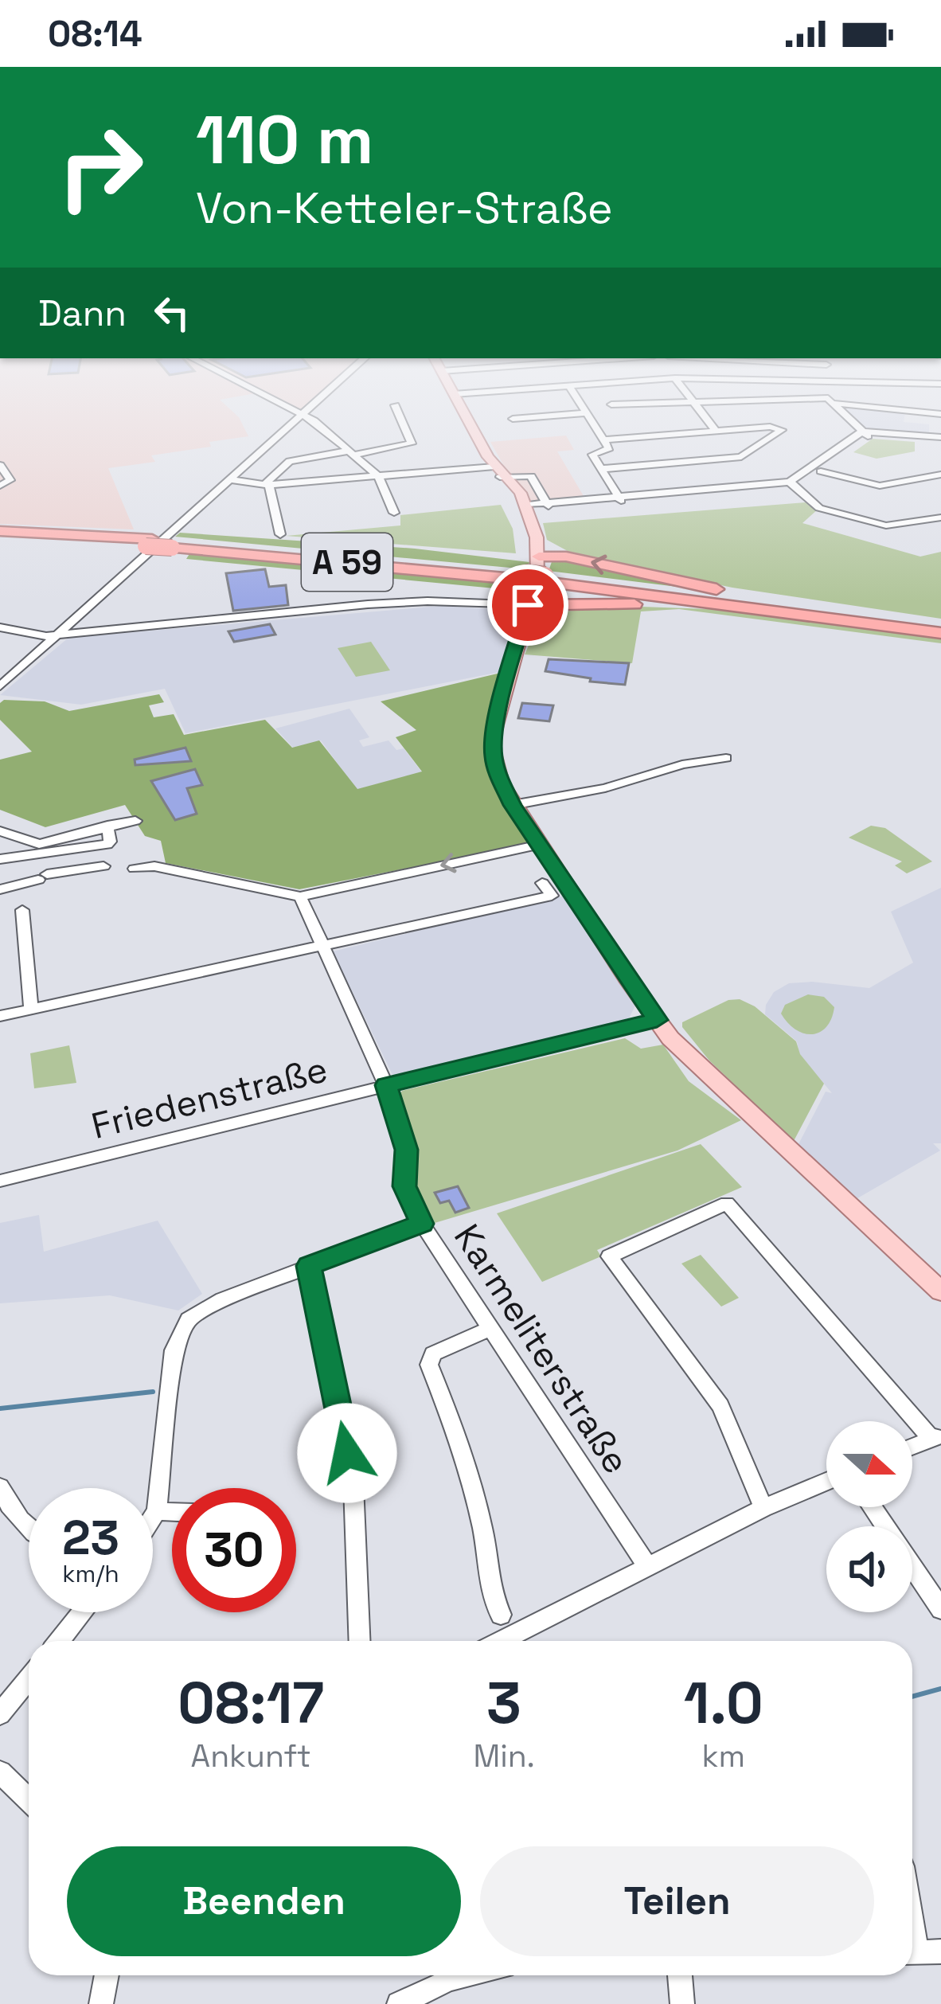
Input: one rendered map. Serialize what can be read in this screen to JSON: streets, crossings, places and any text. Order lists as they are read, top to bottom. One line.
{"streets":{"highway":["A 59"],"street":["Friedenstraße","Karmeliterstraße"]},"crossings":[["Friedenstraße","Karmeliterstraße"]],"north":"right","page":{"status":"08:14","turn":["110 m","Von-Ketteler-Straße"],"then":"Dann","speed":"23 km/h","limit":"30","eta":["08:17","Ankunft","3","Min.","1.0","km"],"buttons":["Beenden","Teilen"]}}
